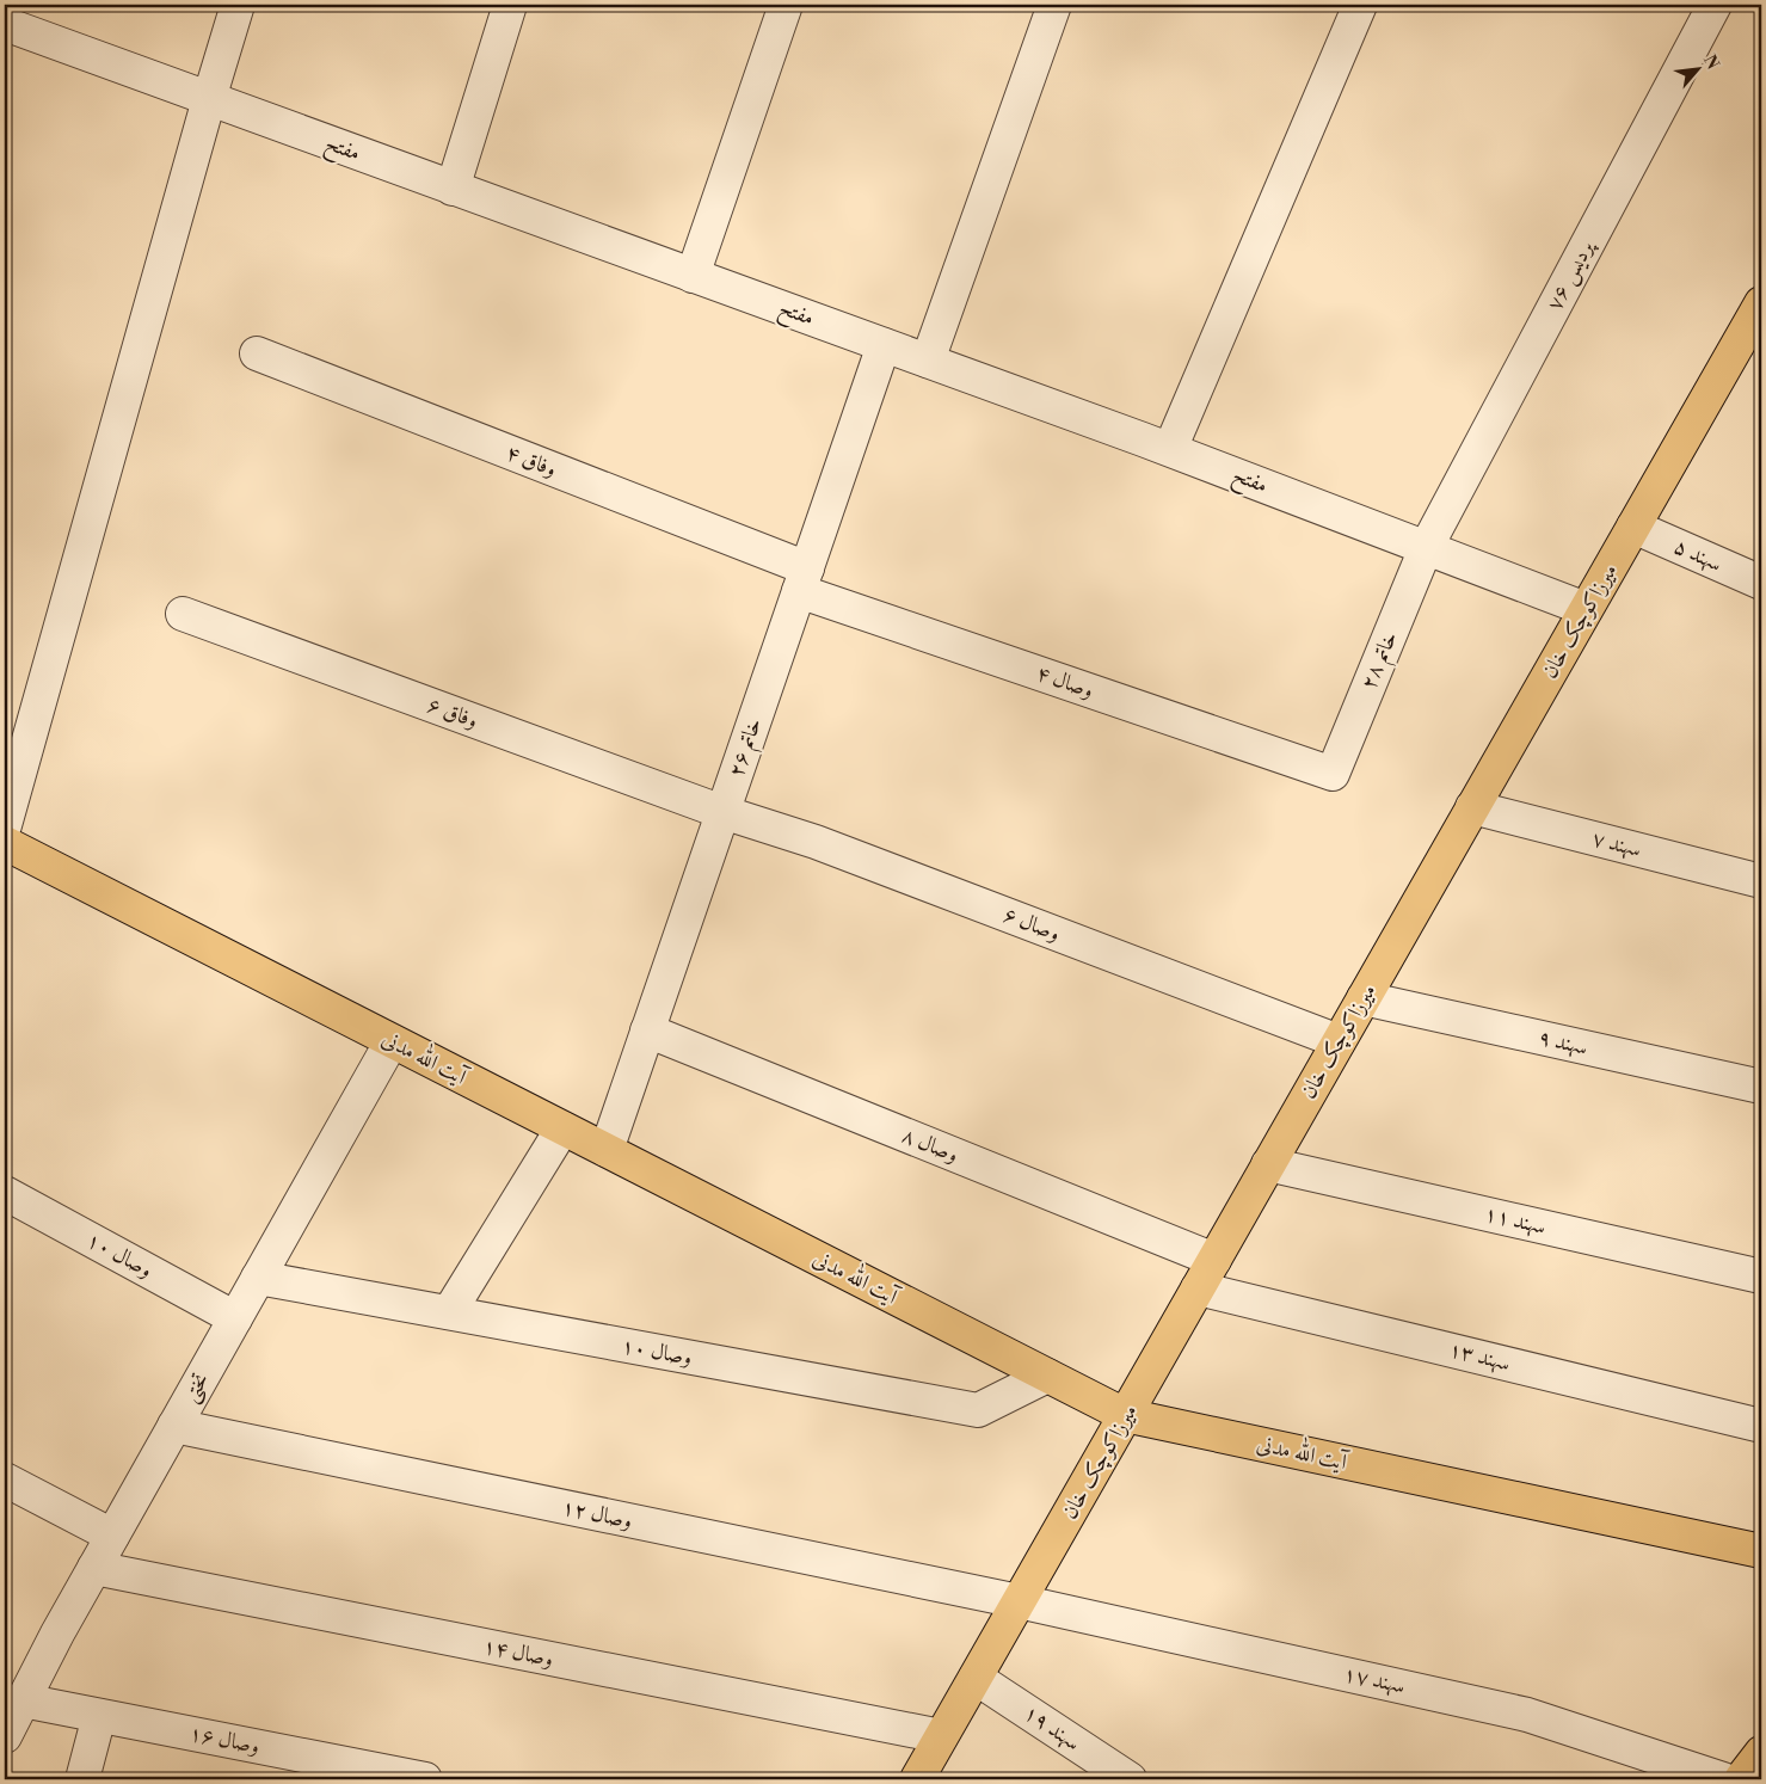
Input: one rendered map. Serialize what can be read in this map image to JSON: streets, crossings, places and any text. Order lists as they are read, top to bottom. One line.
{"streets":{"main road":["میرزاکوچک خان","آیت الله مدنی"],"street":["مفتح","پردیس ۷۶","وفاق ۴","سهند ۵","خاتم ۲۸","وصال ۴","وفاق ۶","خاتم ۲۶","سهند ۷","وصال ۶","سهند ۹","وصال ۸","سهند ۱۱","وصال ۱۰","سهند ۱۳","تختی","وصال ۱۲","وصال ۱۴","سهند ۱۷","سهند ۱۹","وصال ۱۶"]},"crossings":[["مفتح","پردیس ۷۶"],["مفتح","میرزاکوچک خان"],["مفتح","خاتم ۲۸"],["مفتح","خاتم ۲۶"],["پردیس ۷۶","خاتم ۲۸"],["وفاق ۴","وصال ۴"],["وفاق ۴","خاتم ۲۶"],["سهند ۵","میرزاکوچک خان"],["میرزاکوچک خان","سهند ۷"],["میرزاکوچک خان","وصال ۶"],["میرزاکوچک خان","سهند ۹"],["میرزاکوچک خان","آیت الله مدنی"],["میرزاکوچک خان","وصال ۸"],["میرزاکوچک خان","سهند ۱۱"],["میرزاکوچک خان","سهند ۱۳"],["میرزاکوچک خان","وصال ۱۲"],["میرزاکوچک خان","وصال ۱۴"],["میرزاکوچک خان","سهند ۱۷"],["میرزاکوچک خان","سهند ۱۹"],["خاتم ۲۸","وصال ۴"],["وصال ۴","خاتم ۲۶"],["وفاق ۶","خاتم ۲۶"],["وفاق ۶","وصال ۶"],["خاتم ۲۶","وصال ۶"],["خاتم ۲۶","آیت الله مدنی"],["خاتم ۲۶","وصال ۸"],["آیت الله مدنی","وصال ۱۰"],["آیت الله مدنی","تختی"],["وصال ۱۰","تختی"],["تختی","وصال ۱۲"],["تختی","وصال ۱۴"],["تختی","وصال ۱۶"],["وصال ۱۲","سهند ۱۷"]],"north":"top right"}
